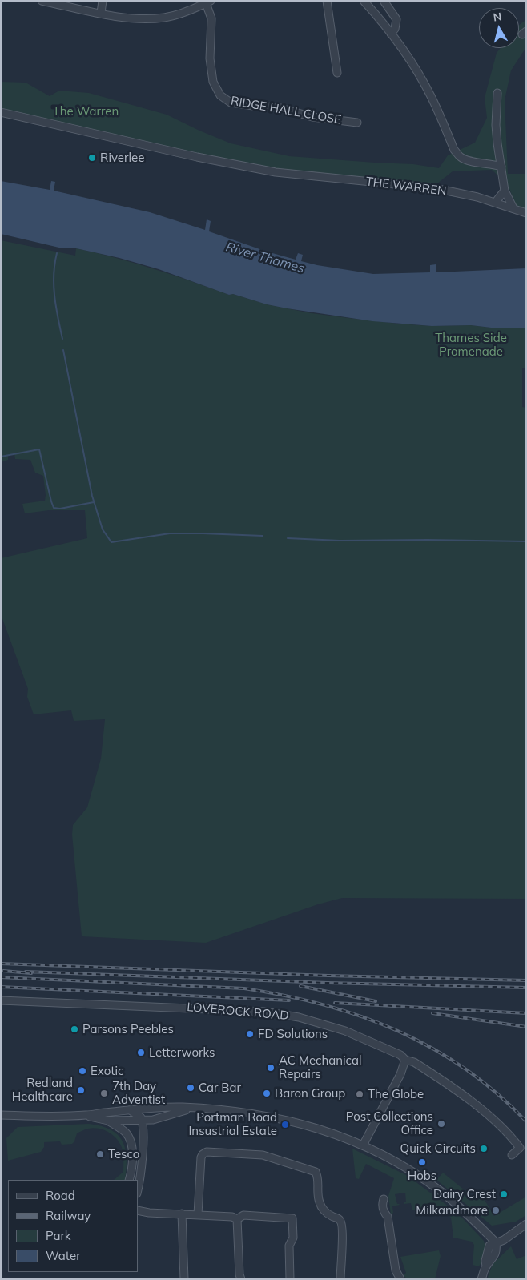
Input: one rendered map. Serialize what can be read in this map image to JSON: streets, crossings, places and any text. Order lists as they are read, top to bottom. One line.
{"streets":{"street":["RIDGE HALL CLOSE","THE WARREN","LOVEROCK ROAD"]},"water":["River Thames"],"parks":["The Warren","Thames Side Promenade"],"places":["Riverlee","Parsons Peebles","FD Solutions","Letterworks","AC Mechanical Repairs","Exotic","Car Bar","Redland Healthcare","7th Day Adventist","Baron Group","The Globe","Post Collections Office","Portman Road Insustrial Estate","Quick Circuits","Tesco","Hobs","Dairy Crest","Milkandmore"],"legend":["Road","Railway","Park","Water"],"north":"top"}
